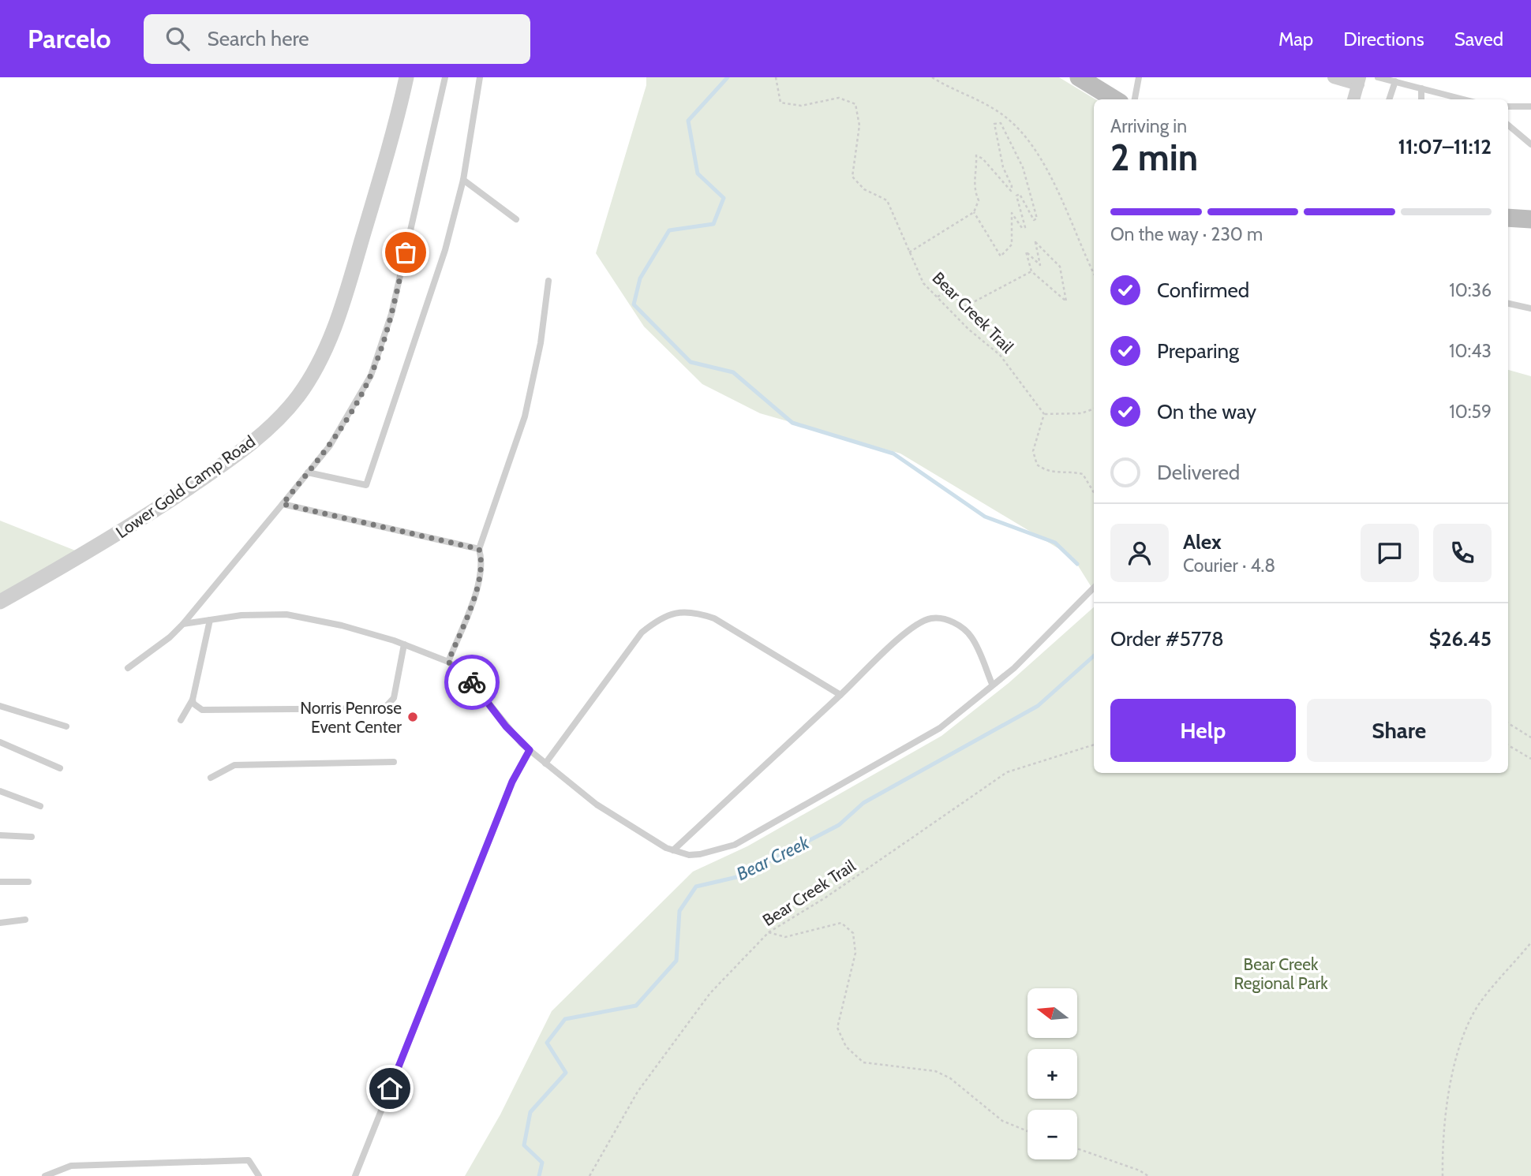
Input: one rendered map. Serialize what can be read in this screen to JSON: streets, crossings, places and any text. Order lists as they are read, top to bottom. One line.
{"streets":{"street":["Lower Gold Camp Road"],"path":["Bear Creek Trail"]},"water":["Bear Creek"],"parks":["Bear Creek Regional Park"],"places":["Norris Penrose Event Center"],"north":"left","page":{"header":"Parcelo","search":"Search here","nav":["Map","Directions","Saved"],"heading":["2 min","Arriving in","11:07–11:12"],"panel":["Alex","Courier · 4.8","Order #5778","$26.45"],"bar":"On the way · 230 m","list":[["Confirmed","10:36"],["Preparing","10:43"],["On the way","10:59"],"Delivered"],"buttons":["Help","Share"],"map_buttons":["+","−"]}}
